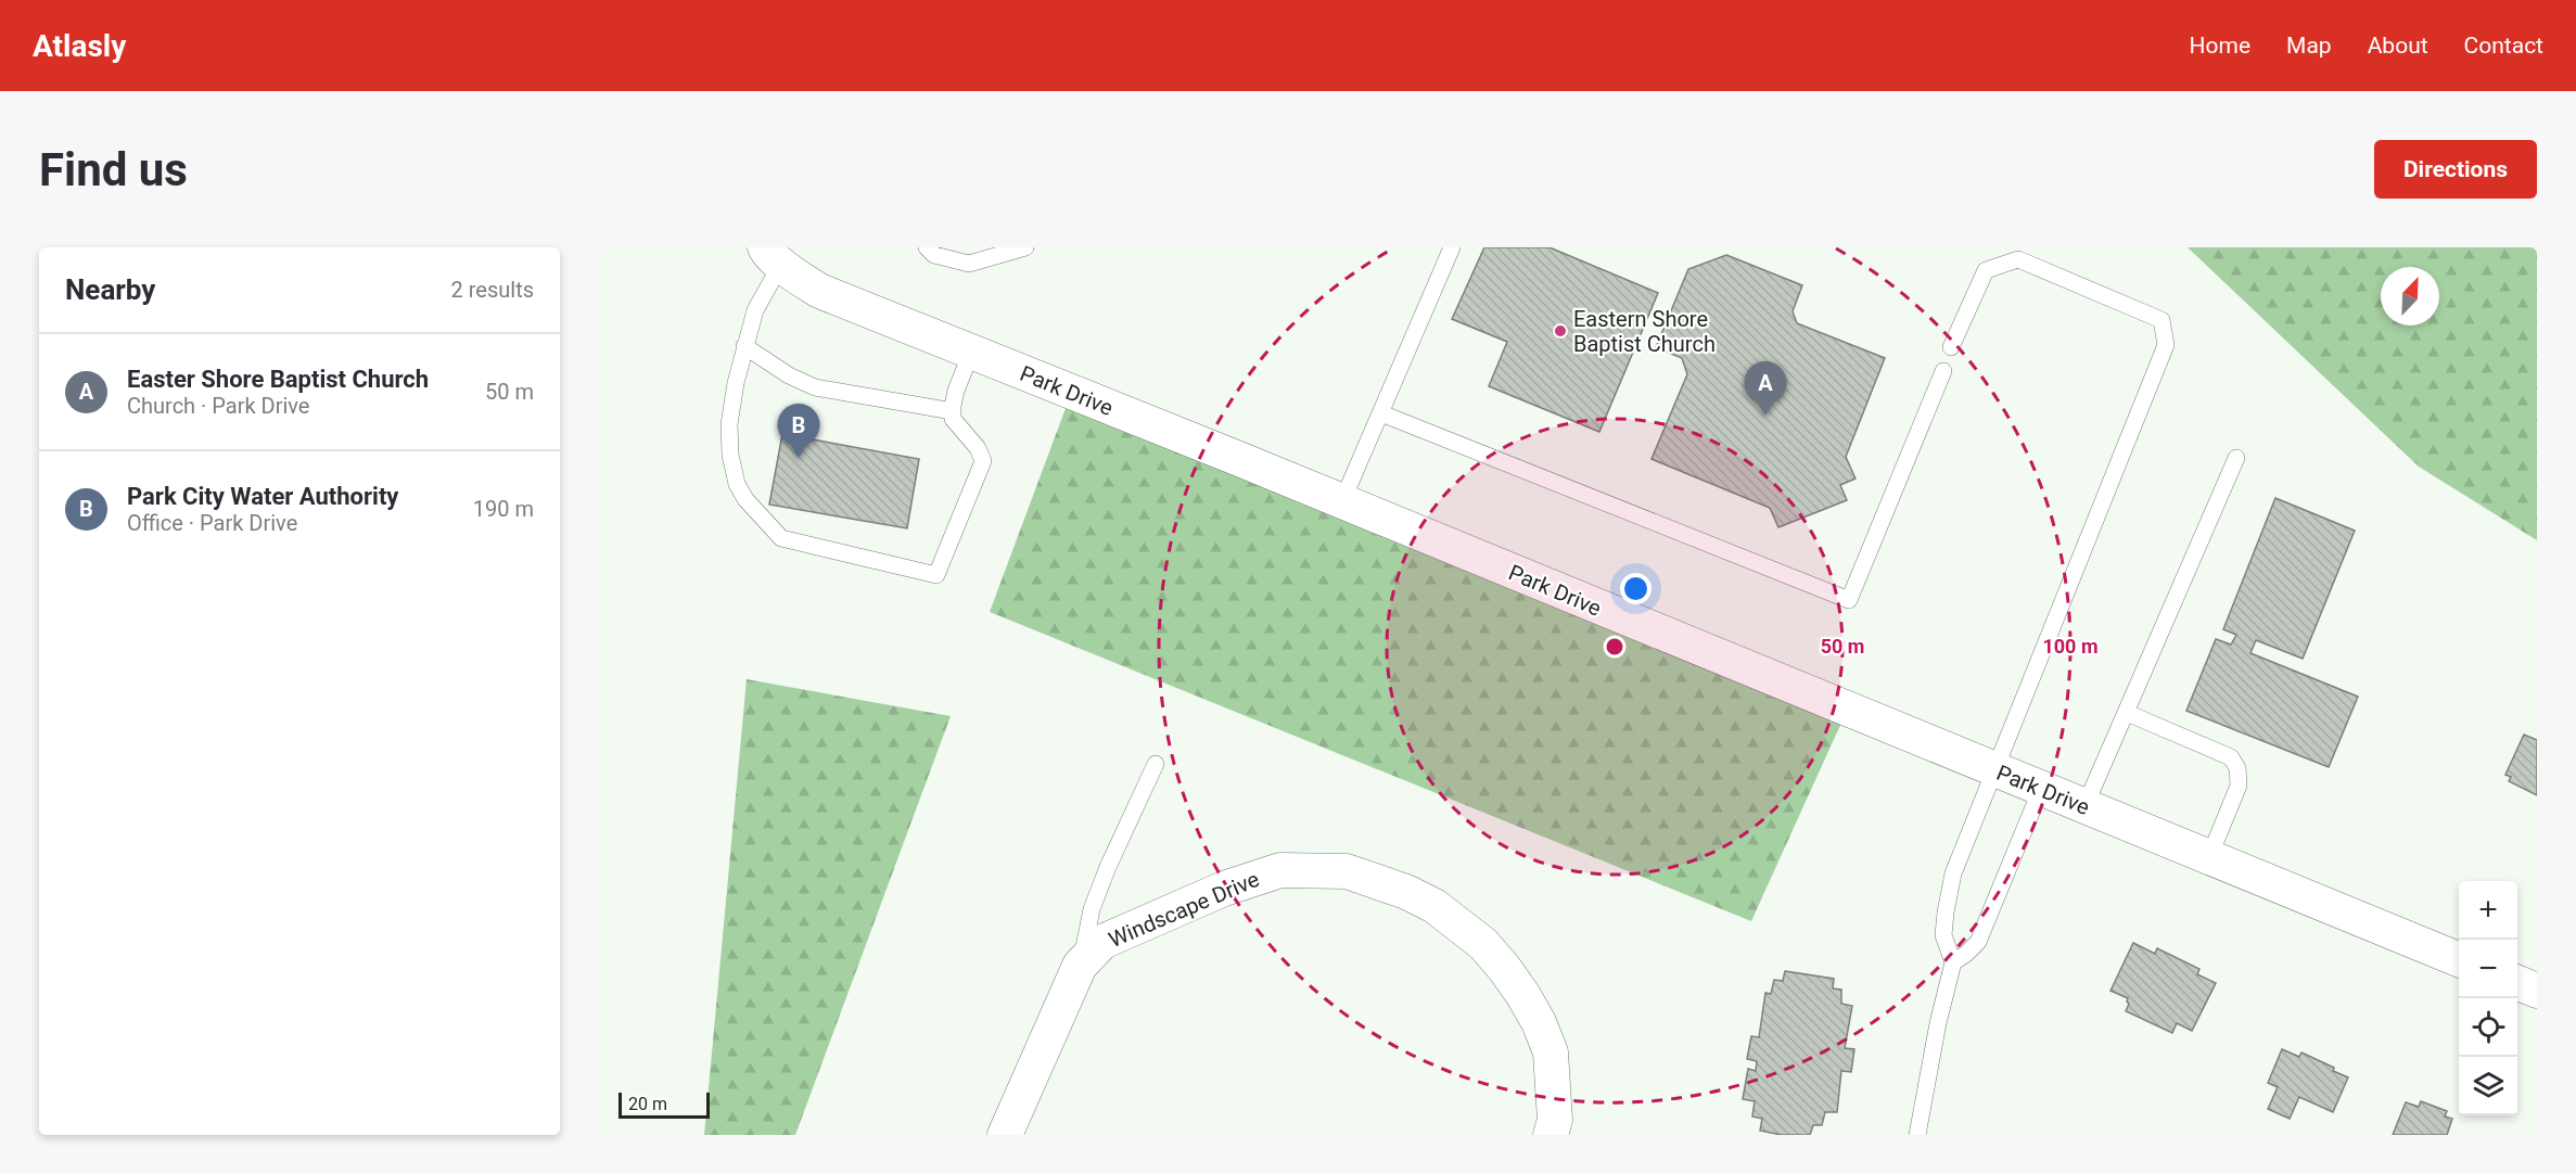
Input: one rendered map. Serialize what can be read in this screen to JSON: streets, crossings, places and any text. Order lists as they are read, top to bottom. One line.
{"streets":{"street":["Park Drive","Windscape Drive"]},"places":["Eastern Shore Baptist Church"],"scale_bar":"20 m","north":"top right","page":{"header":"Atlasly","nav":["Home","Map","About","Contact"],"buttons":"Directions","title":"Find us","heading":["Nearby","2 results"],"list":[{"mark":"A","name":"Easter Shore Baptist Church","note":"Church · Park Drive","value":"50 m"},{"mark":"B","name":"Park City Water Authority","note":"Office · Park Drive","value":"190 m"}],"pins":["A","B"],"map_buttons":["+","−"],"scale":"20 m"},"rings":["50 m","100 m"]}
